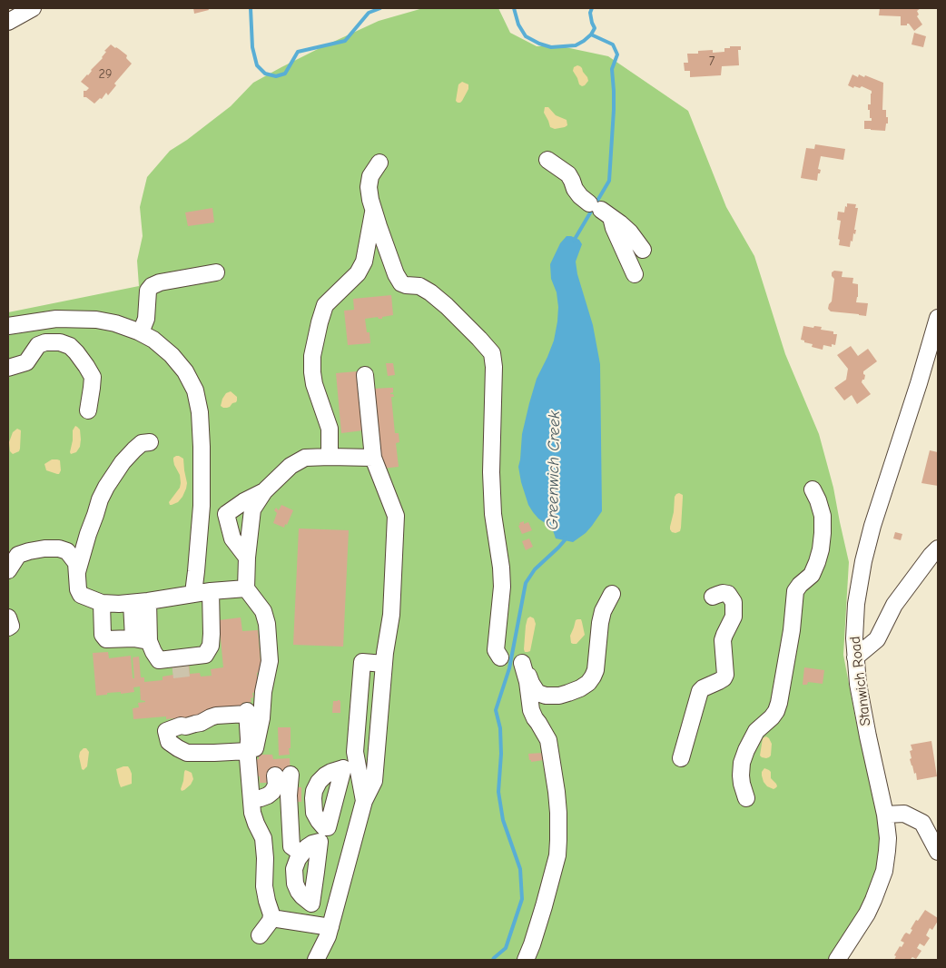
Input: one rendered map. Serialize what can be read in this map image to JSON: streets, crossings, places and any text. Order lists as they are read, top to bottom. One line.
{"streets":{"street":["Stanwich Road"]},"water":["Greenwich Creek"],"house_numbers":["7","29"]}
